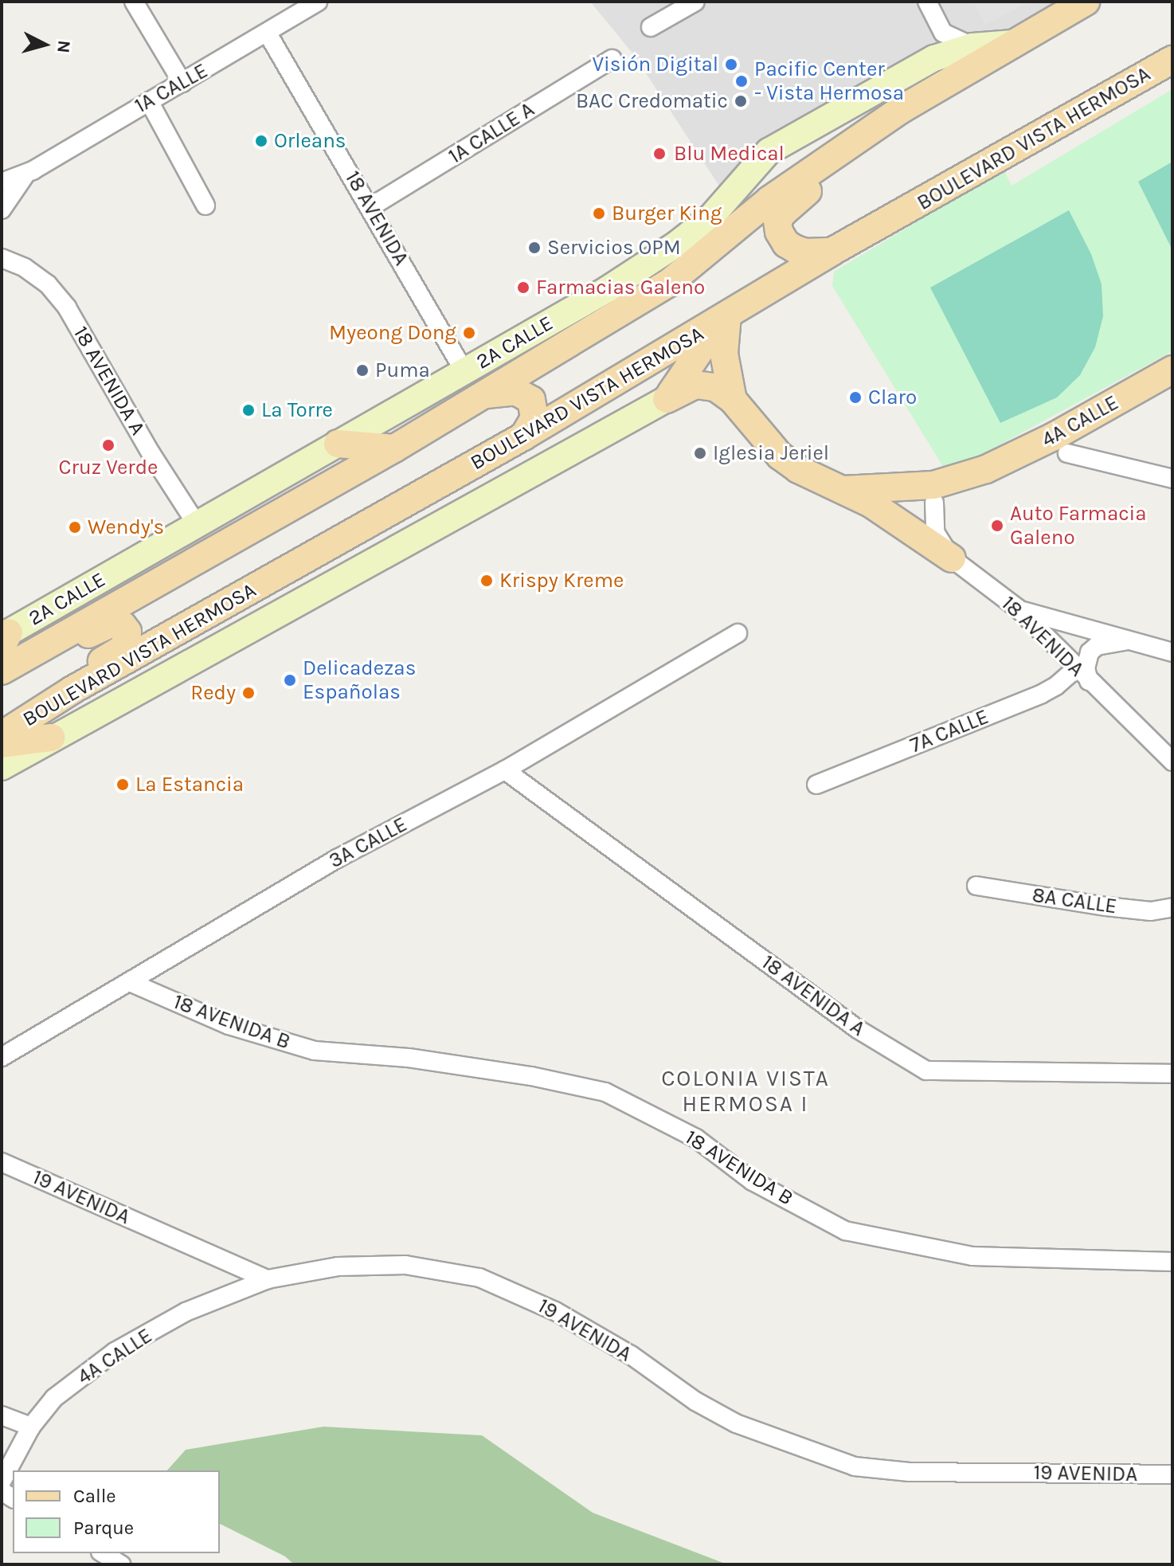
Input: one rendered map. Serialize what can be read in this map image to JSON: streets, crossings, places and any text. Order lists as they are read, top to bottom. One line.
{"streets":{"main road":["BOULEVARD VISTA HERMOSA","4A CALLE"],"street":["1A CALLE","1A CALLE A","18 AVENIDA","2A CALLE","18 AVENIDA A","7A CALLE","3A CALLE","8A CALLE","18 AVENIDA B","19 AVENIDA"]},"crossings":[["1A CALLE","18 AVENIDA"],["1A CALLE A","18 AVENIDA"],["18 AVENIDA","2A CALLE"],["18 AVENIDA","4A CALLE"],["18 AVENIDA","7A CALLE"],["2A CALLE","18 AVENIDA A"],["18 AVENIDA A","3A CALLE"],["4A CALLE","19 AVENIDA"],["3A CALLE","18 AVENIDA B"]],"districts":["COLONIA VISTA HERMOSA I"],"places":["Visión Digital","Pacific Center - Vista Hermosa","BAC Credomatic","Orleans","Blu Medical","Burger King","Servicios OPM","Farmacias Galeno","Myeong Dong","Puma","Claro","La Torre","Cruz Verde","Iglesia Jeriel","Auto Farmacia Galeno","Wendy's","Krispy Kreme","Delicadezas Españolas","Redy","La Estancia"],"legend":["Calle","Parque"],"north":"right"}
